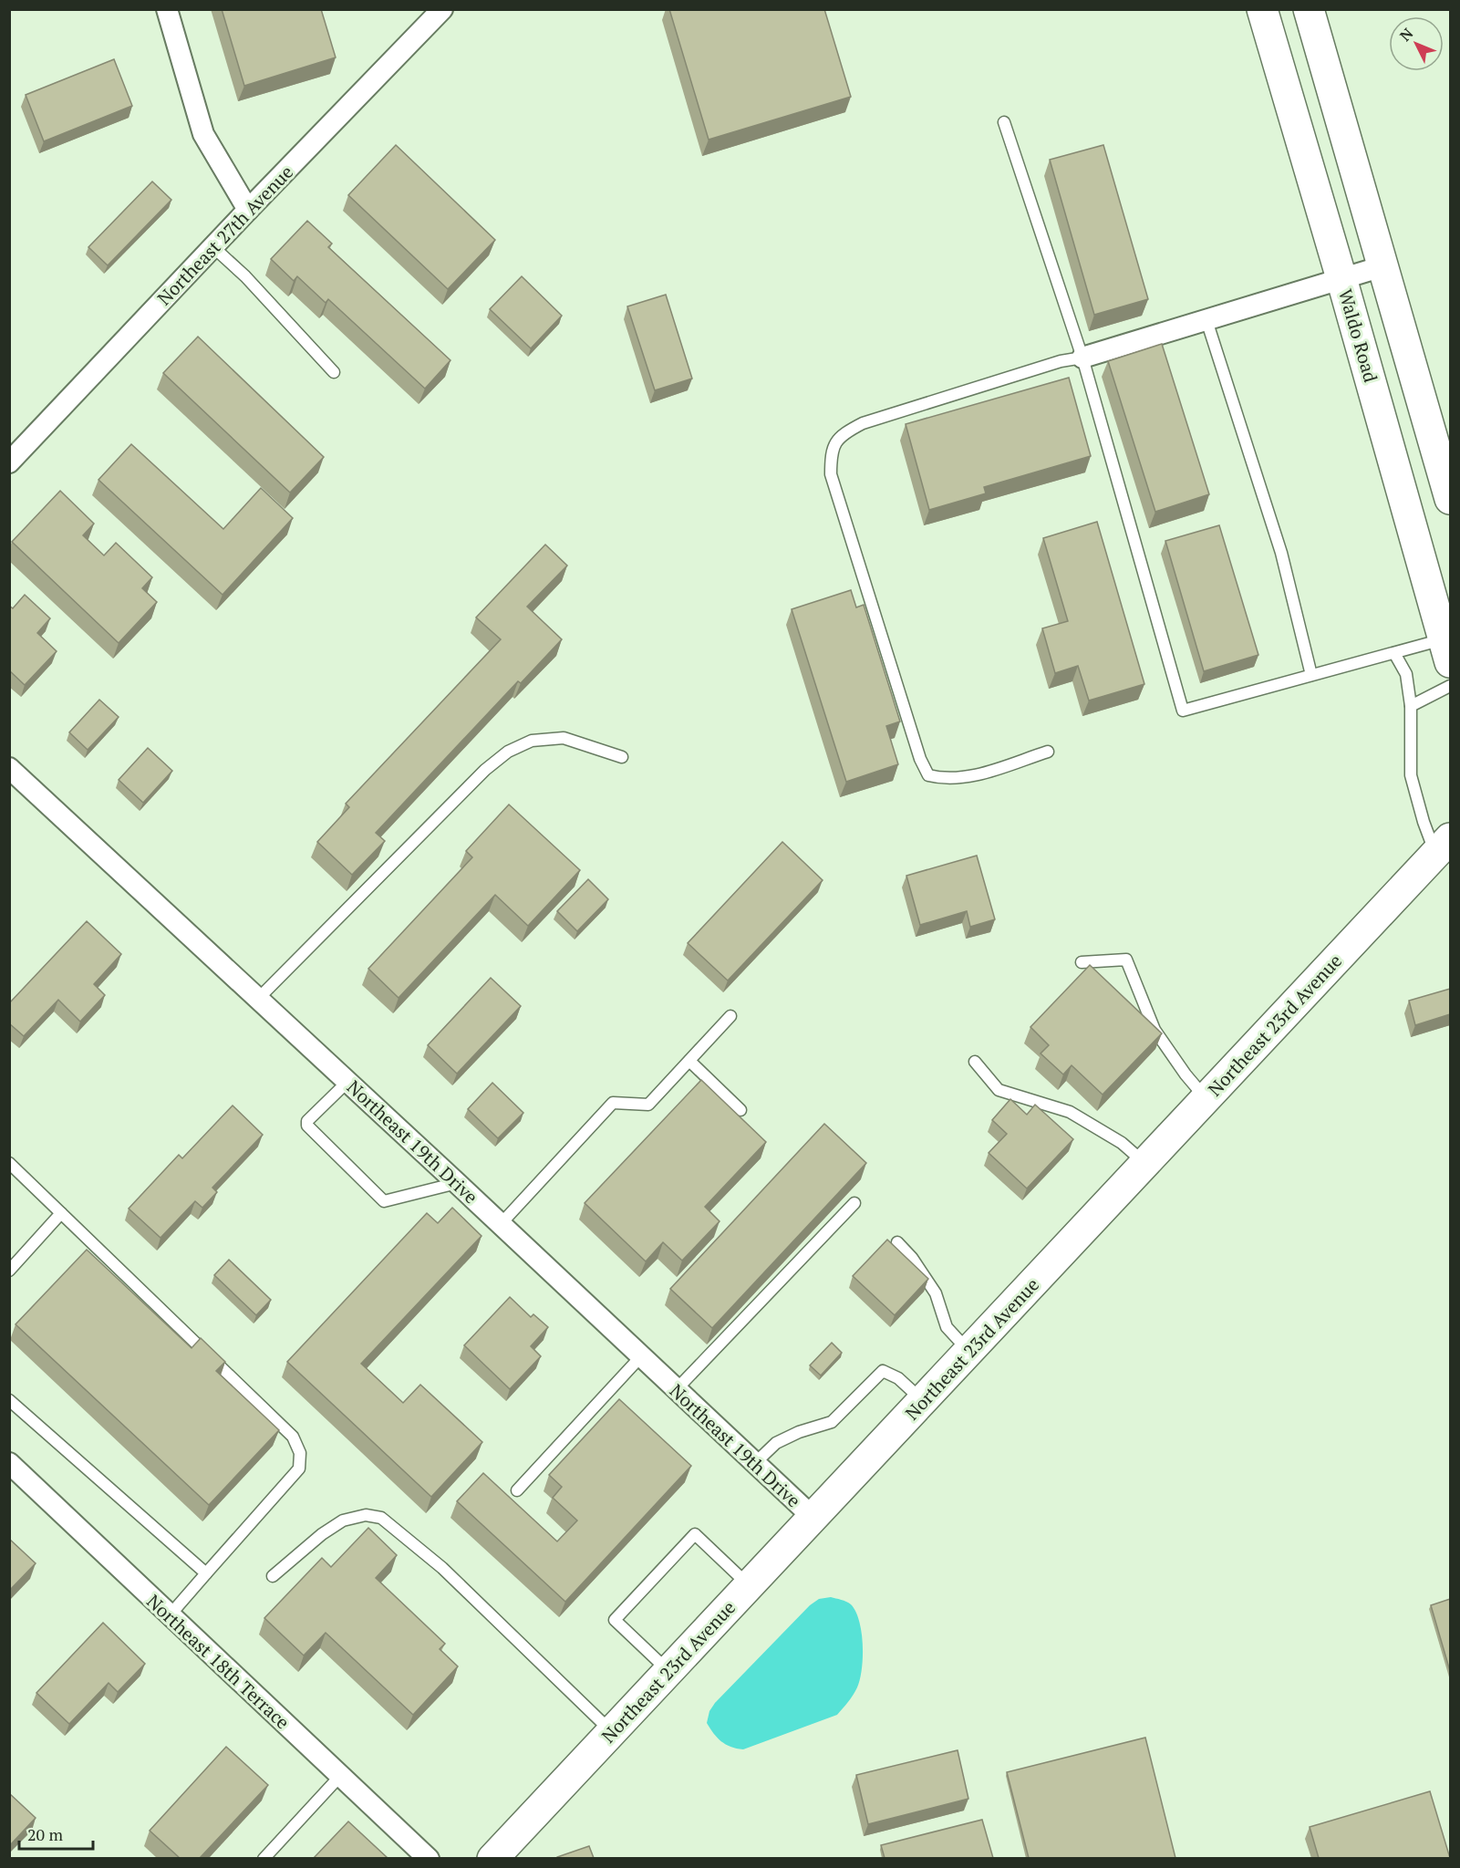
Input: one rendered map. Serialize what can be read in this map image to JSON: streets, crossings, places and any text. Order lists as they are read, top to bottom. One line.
{"streets":{"main road":["Waldo Road","Northeast 23rd Avenue"],"street":["Northeast 27th Avenue","Northeast 19th Drive","Northeast 18th Terrace"]},"crossings":[["Northeast 23rd Avenue","Northeast 19th Drive"]],"scale_bar":"20 m","north":"top left"}
